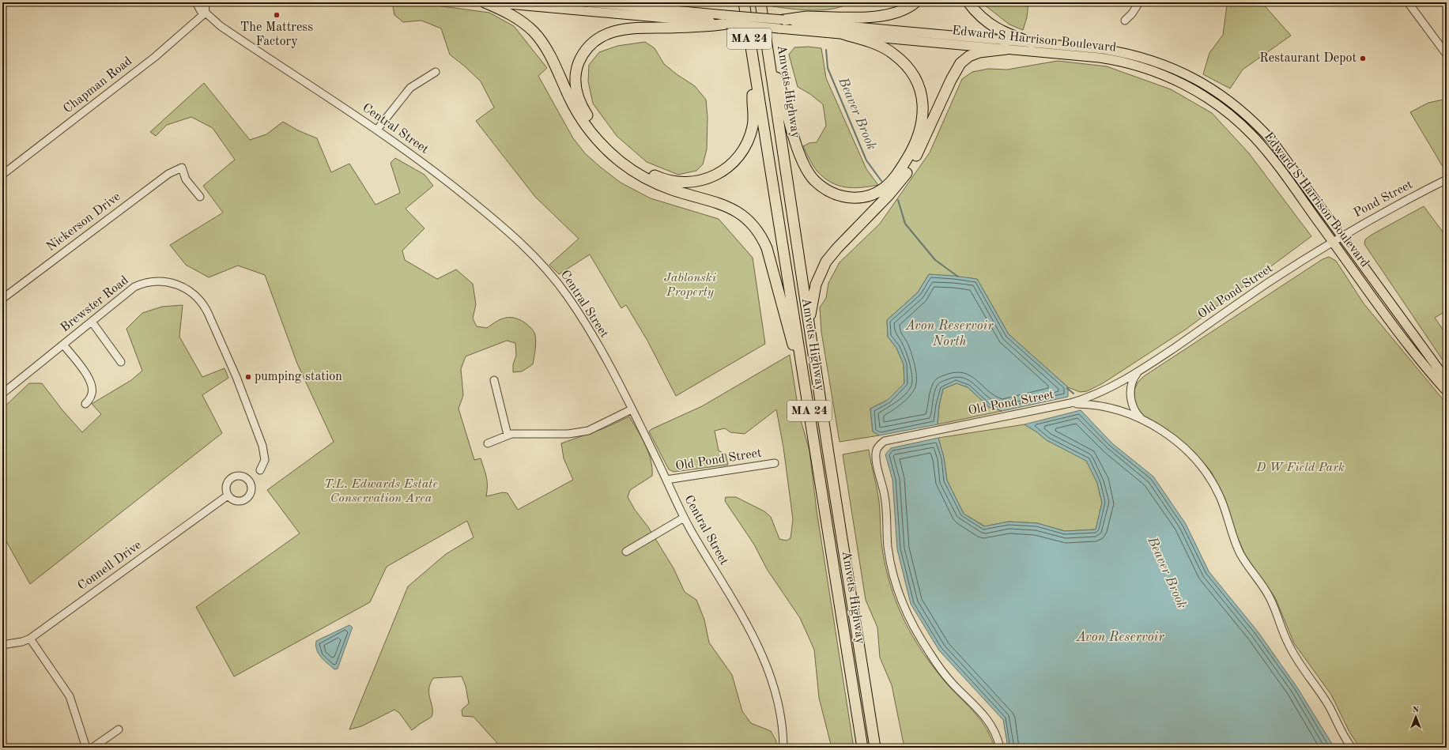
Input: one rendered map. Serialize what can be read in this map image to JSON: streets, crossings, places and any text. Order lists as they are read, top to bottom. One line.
{"streets":{"highway":["MA 24","Amvets Highway"],"main road":["Edward S Harrison Boulevard"],"street":["Chapman Road","Central Street","Pond Street","Nickerson Drive","Old Pond Street","Brewster Road","Connell Drive"]},"crossings":[["Edward S Harrison Boulevard","Pond Street"],["Edward S Harrison Boulevard","Old Pond Street"],["Chapman Road","Central Street"],["Central Street","Old Pond Street"],["Pond Street","Old Pond Street"]],"water":["Beaver Brook","Avon Reservoir North","Avon Reservoir"],"parks":["Jablonski Property","D W Field Park","T.L. Edwards Estate Conservation Area"],"places":["The Mattress Factory","Restaurant Depot","pumping station"],"north":"top"}
